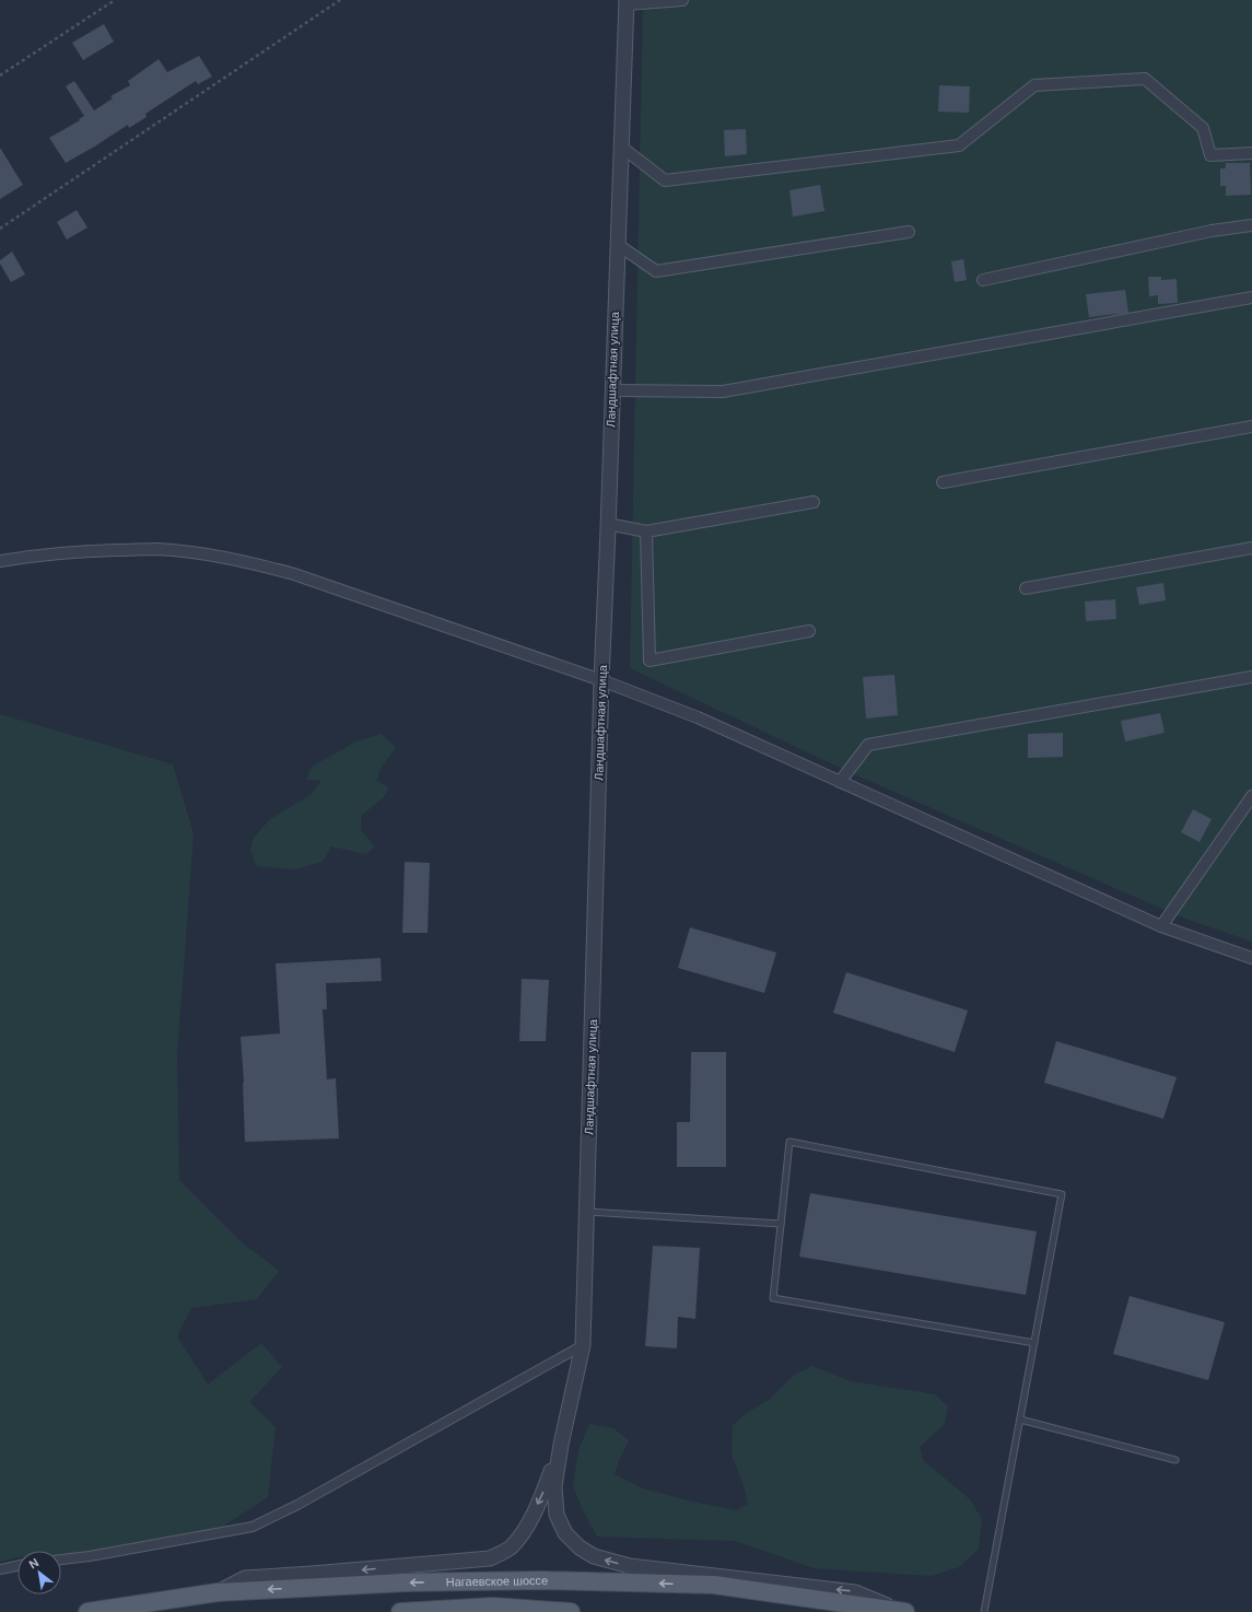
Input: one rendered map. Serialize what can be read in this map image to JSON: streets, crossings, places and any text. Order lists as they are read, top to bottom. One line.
{"streets":{"main road":["Нагаевское шоссе"],"street":["Ландшафтная улица"]},"one_way":["Нагаевское шоссе"],"north":"top left"}
